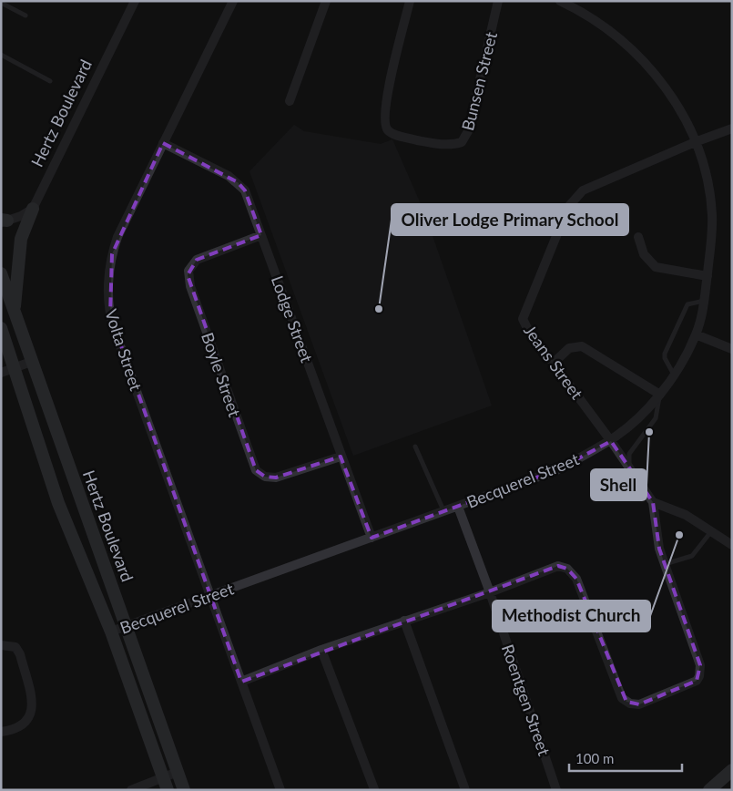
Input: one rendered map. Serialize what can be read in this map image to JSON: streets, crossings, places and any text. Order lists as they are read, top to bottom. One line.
{"streets":{"street":["Bunsen Street","Hertz Boulevard","Lodge Street","Volta Street","Jeans Street","Boyle Street","Becquerel Street","Roentgen Street"]},"crossings":[["Hertz Boulevard","Becquerel Street"],["Lodge Street","Volta Street"],["Lodge Street","Boyle Street"],["Lodge Street","Becquerel Street"],["Volta Street","Becquerel Street"],["Jeans Street","Becquerel Street"],["Becquerel Street","Roentgen Street"]],"places":["Oliver Lodge Primary School","Shell","Methodist Church"],"scale_bar":"100 m"}
